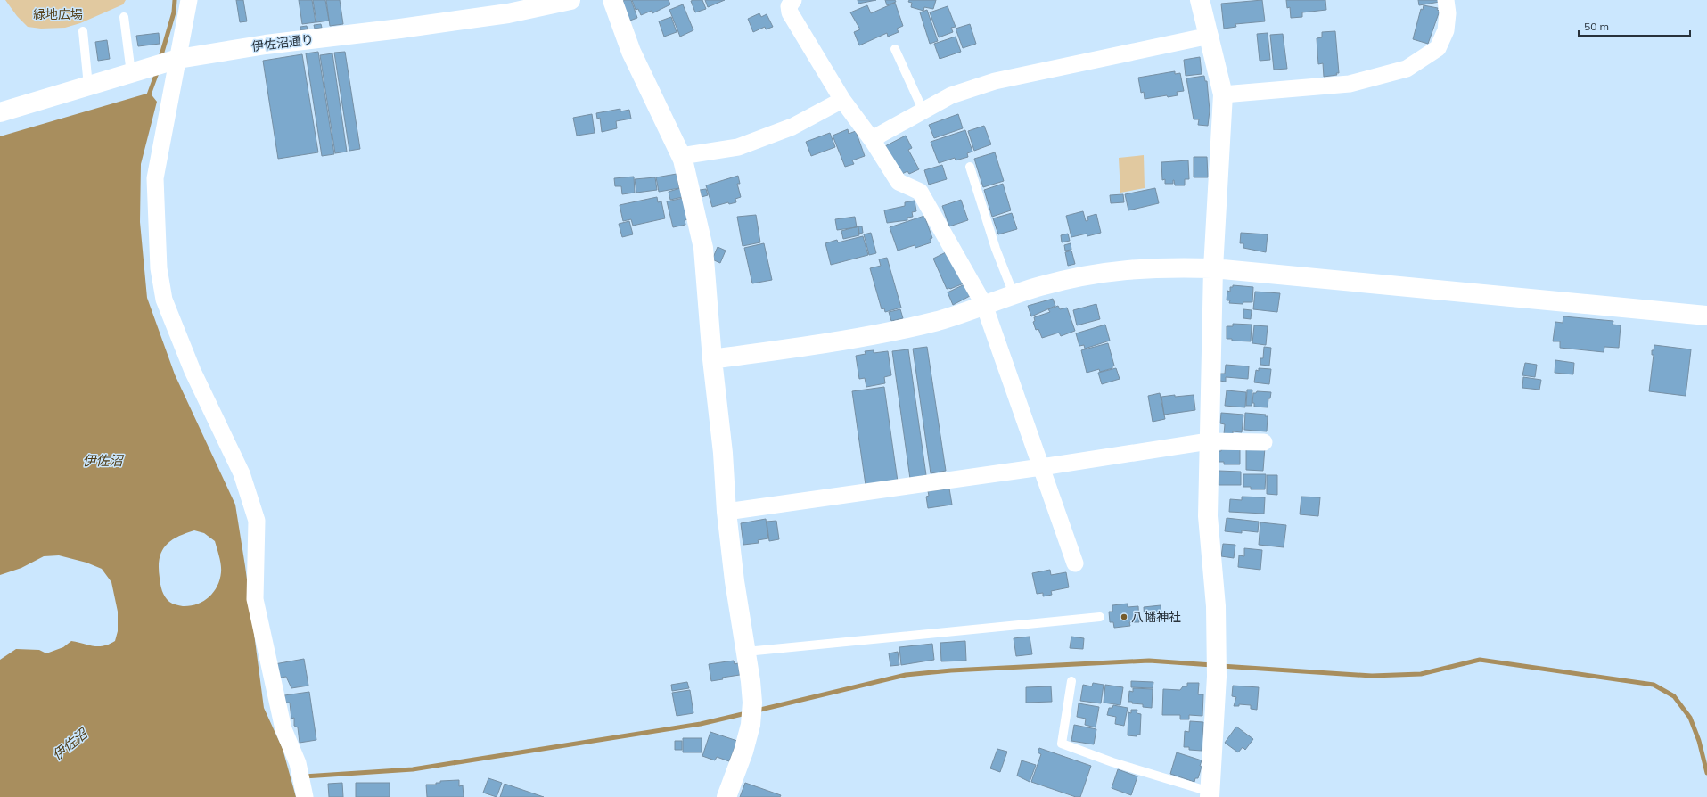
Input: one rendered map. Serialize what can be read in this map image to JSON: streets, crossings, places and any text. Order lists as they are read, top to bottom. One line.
{"streets":{"street":["伊佐沼通り"]},"water":["伊佐沼"],"parks":["緑地広場"],"places":["八幡神社"],"scale_bar":"50 m"}
